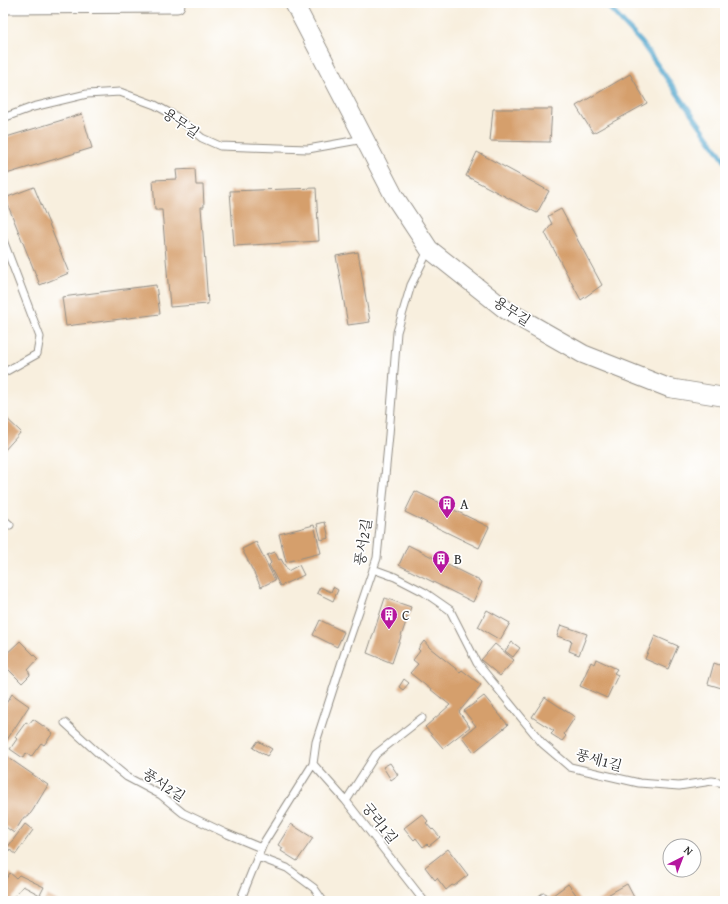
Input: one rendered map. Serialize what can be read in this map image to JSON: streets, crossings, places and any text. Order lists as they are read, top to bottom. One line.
{"streets":{"street":["용무길"],"lane":["풍서2길","풍세1길","궁리1길"]},"crossings":[["용무길","풍서2길"],["풍서2길","풍세1길"],["풍서2길","궁리1길"]],"places":{"building":["A","B","C"]},"north":"top right"}
